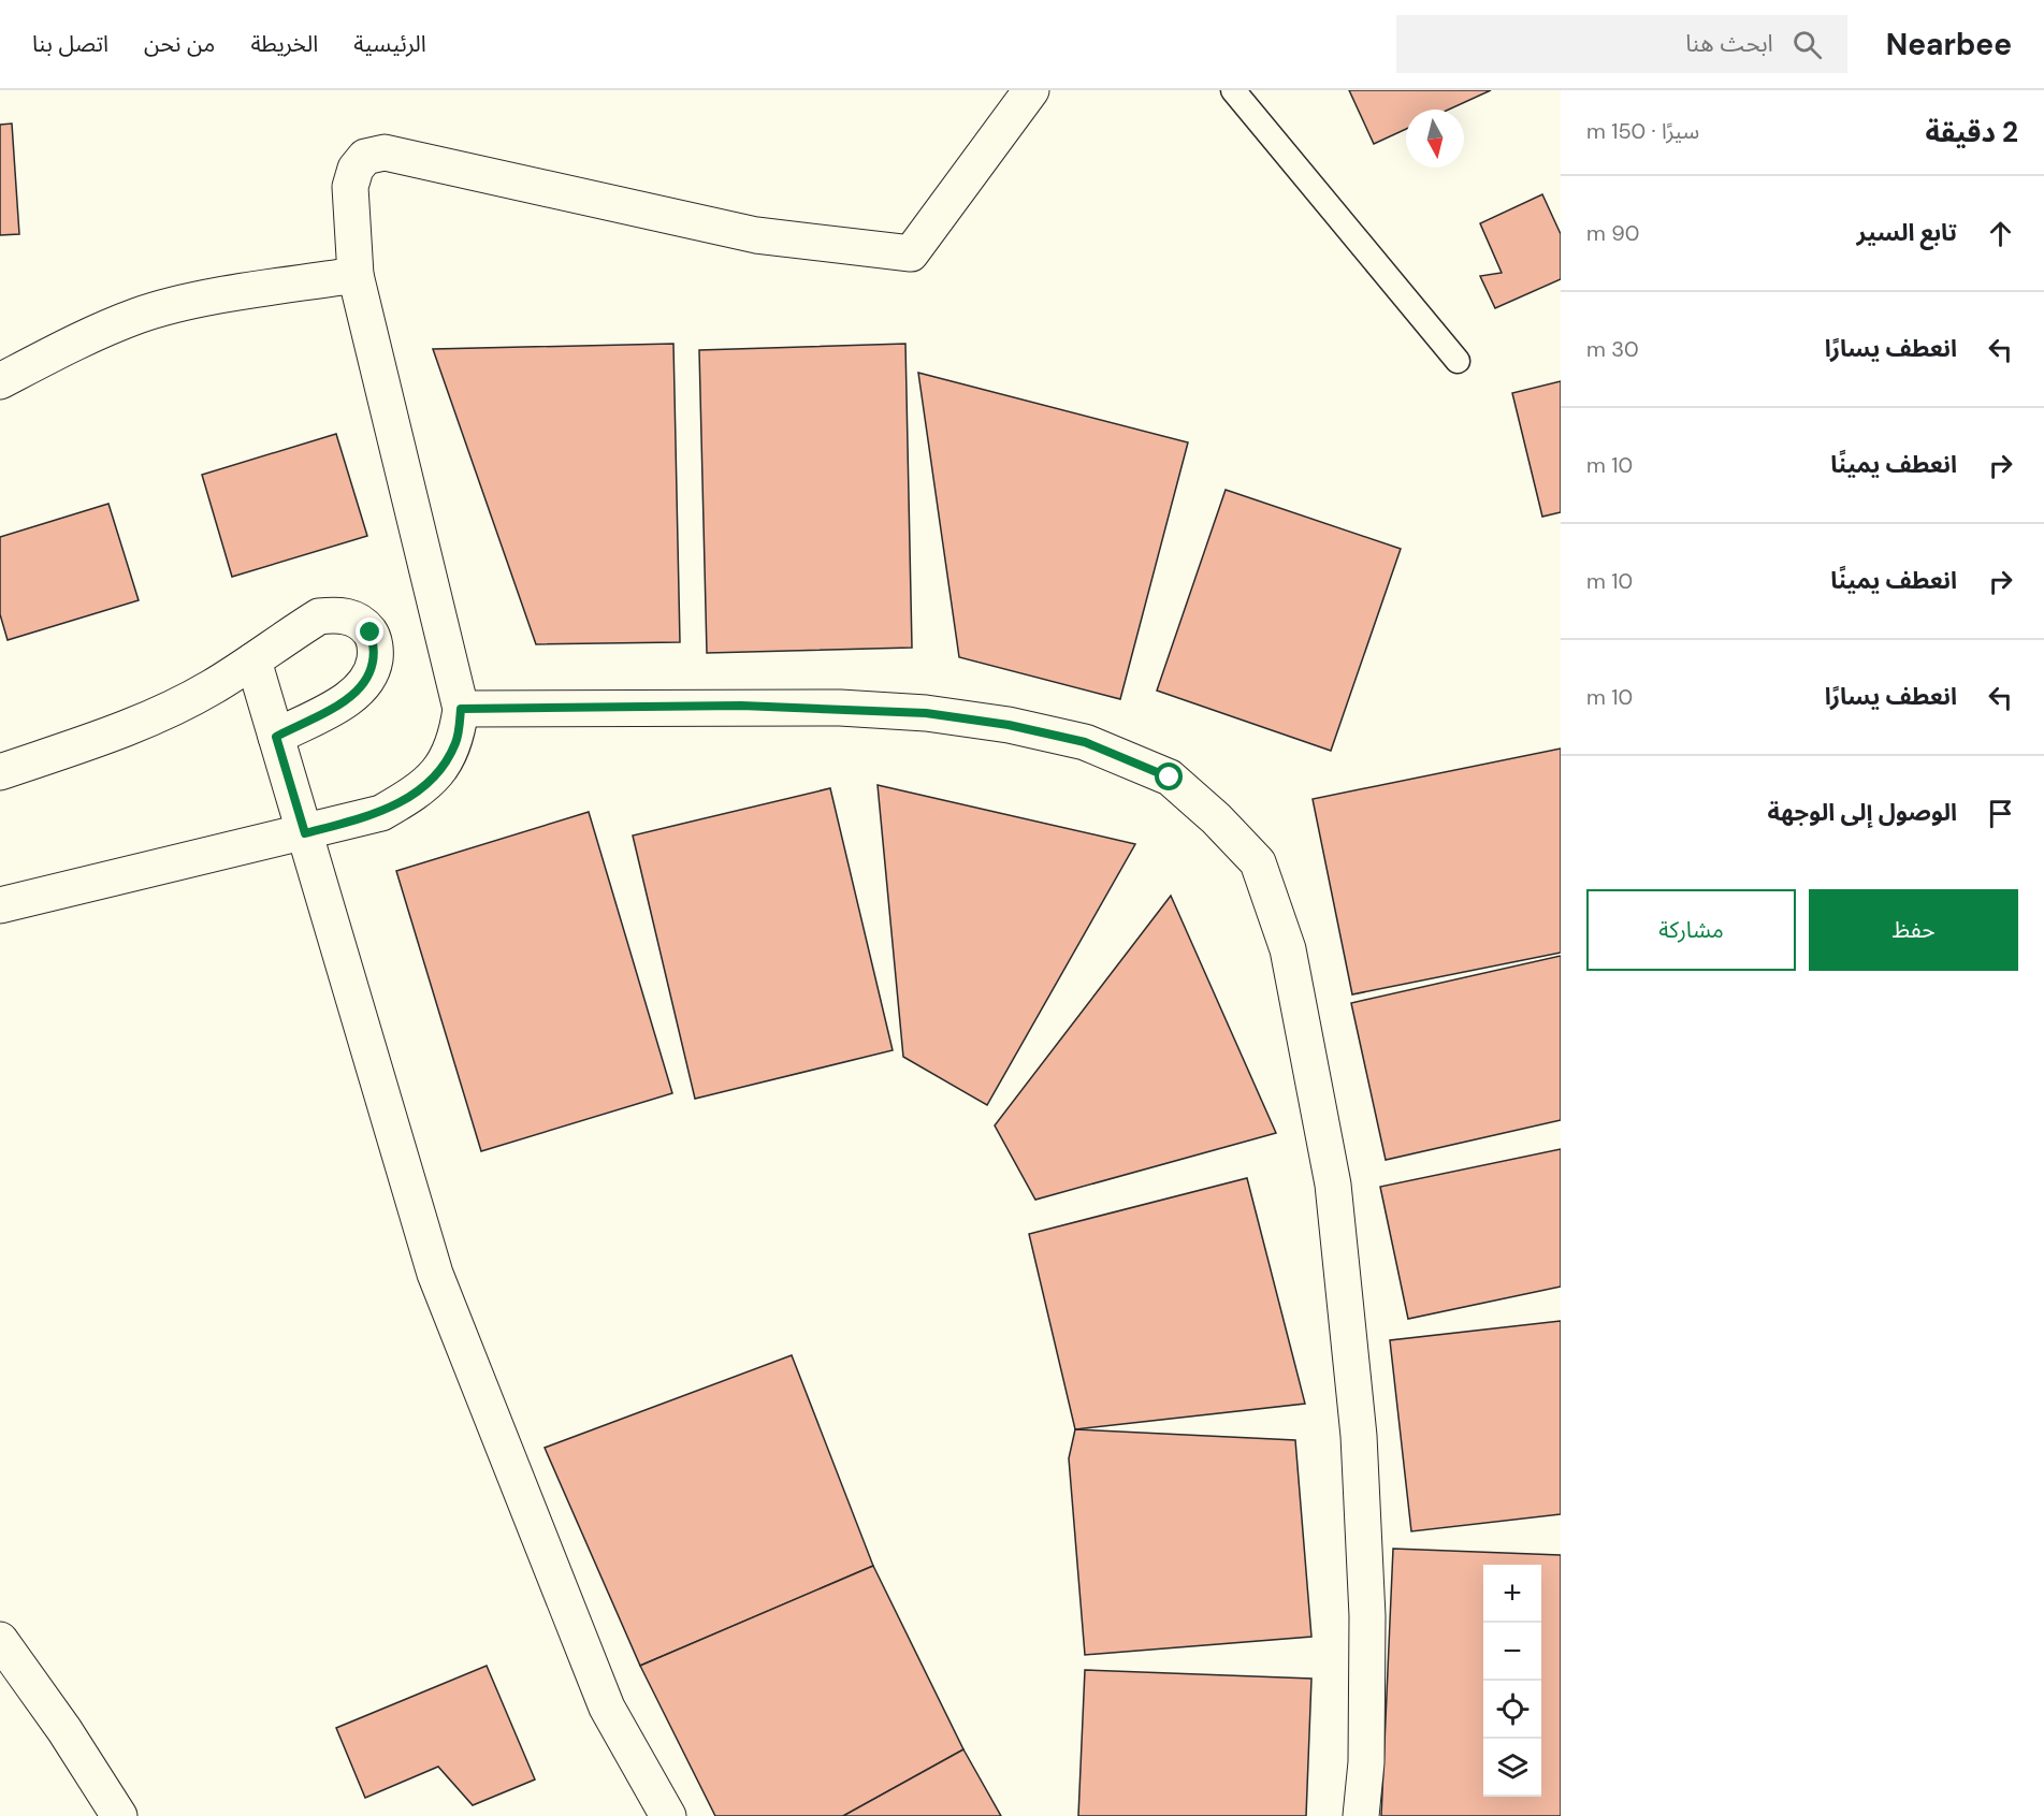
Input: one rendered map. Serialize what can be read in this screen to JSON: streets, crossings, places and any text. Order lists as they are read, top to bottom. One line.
{"north":"bottom","page":{"header":"Nearbee","search":"ابحث هنا","nav":["الرئيسية","الخريطة","من نحن","اتصل بنا"],"heading":["2 دقيقة","سيرًا · 150 m"],"list":[["تابع السير","90 m"],["انعطف يسارًا","30 m"],["انعطف يمينًا","10 m"],["انعطف يمينًا","10 m"],["انعطف يسارًا","10 m"],"الوصول إلى الوجهة"],"buttons":["حفظ","مشاركة"],"map_buttons":["+","−"]}}
